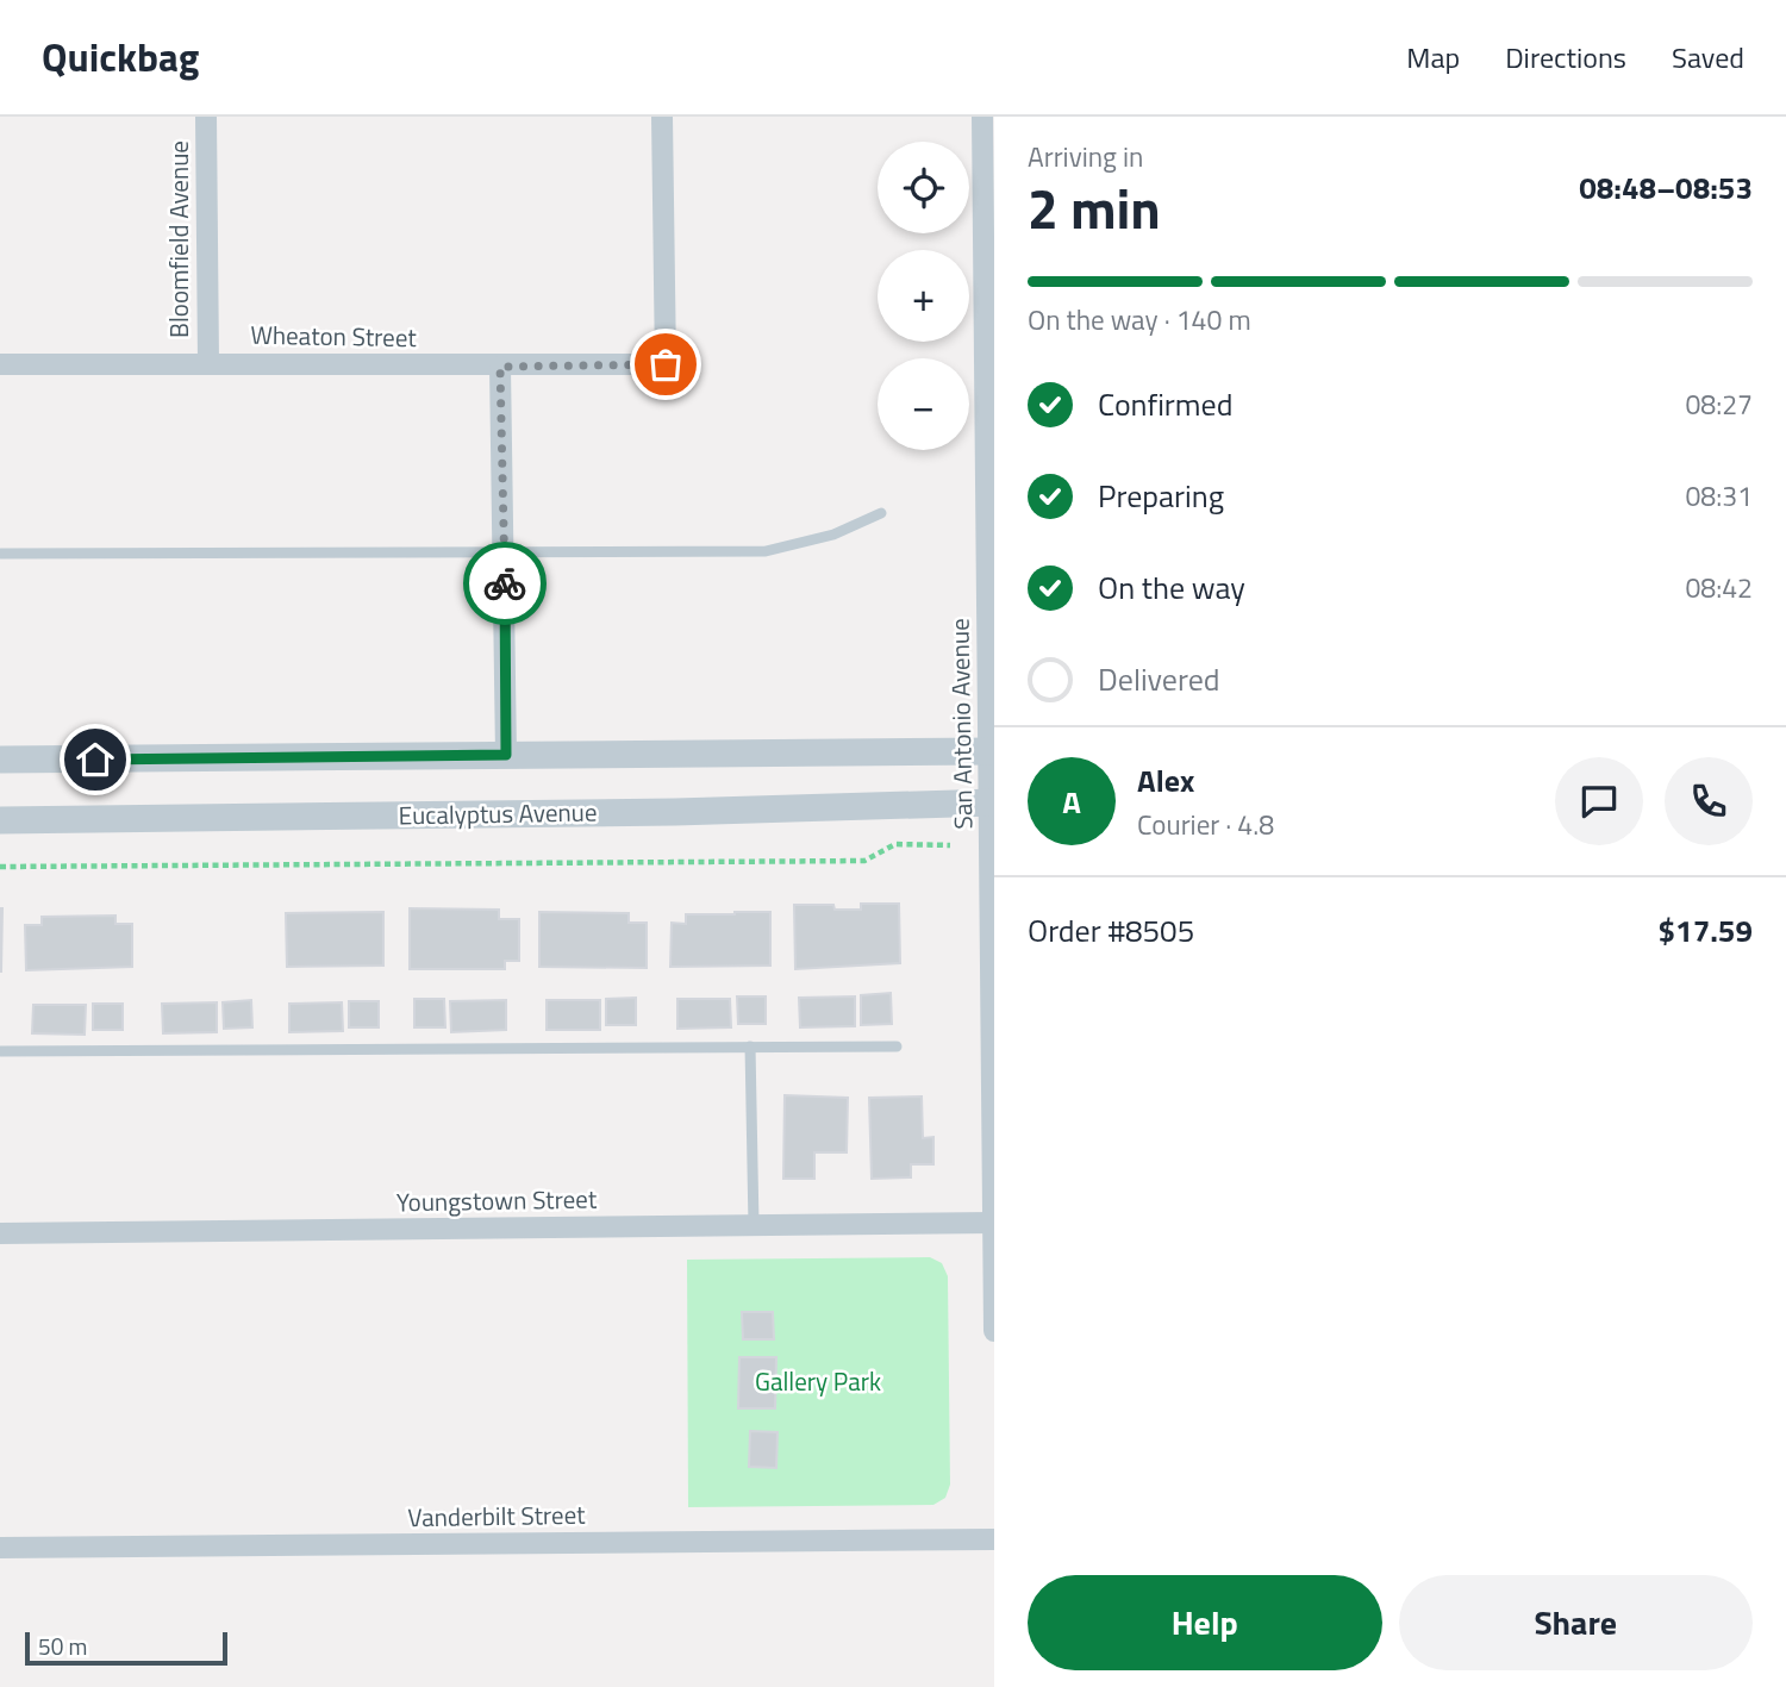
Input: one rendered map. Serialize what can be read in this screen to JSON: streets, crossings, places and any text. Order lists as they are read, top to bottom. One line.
{"streets":{"street":["Bloomfield Avenue","Wheaton Street","San Antonio Avenue","Eucalyptus Avenue","Youngstown Street","Vanderbilt Street"]},"crossings":[["Bloomfield Avenue","Wheaton Street"],["San Antonio Avenue","Eucalyptus Avenue"],["San Antonio Avenue","Youngstown Street"]],"parks":["Gallery Park"],"scale_bar":"50 m","page":{"header":"Quickbag","nav":["Map","Directions","Saved"],"heading":["2 min","Arriving in","08:48–08:53"],"panel":["Alex","Courier · 4.8","Order #8505","$17.59"],"map_buttons":["+","−"],"bar":"On the way · 140 m","list":[["Confirmed","08:27"],["Preparing","08:31"],["On the way","08:42"],"Delivered"],"round":"A","buttons":["Help","Share"],"scale":"50 m"}}
